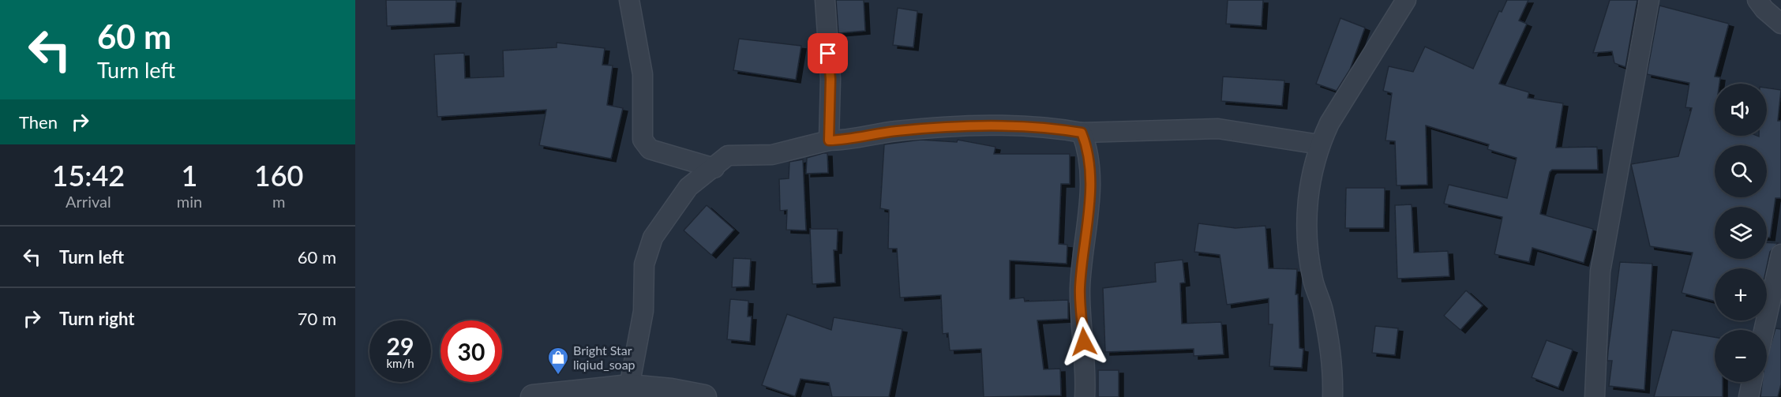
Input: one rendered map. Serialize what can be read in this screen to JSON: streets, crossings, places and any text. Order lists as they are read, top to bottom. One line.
{"places":{"shop":["Bright Star liqiud_soap"]},"page":{"turn":["60 m","Turn left"],"map_buttons":["+","−"],"then":"Then","eta":["15:42","Arrival","1","min","160","m"],"list":[{"name":"Turn left","value":"60 m"},{"name":"Turn right","value":"70 m"}],"speed":"29 km/h","limit":"30"}}
